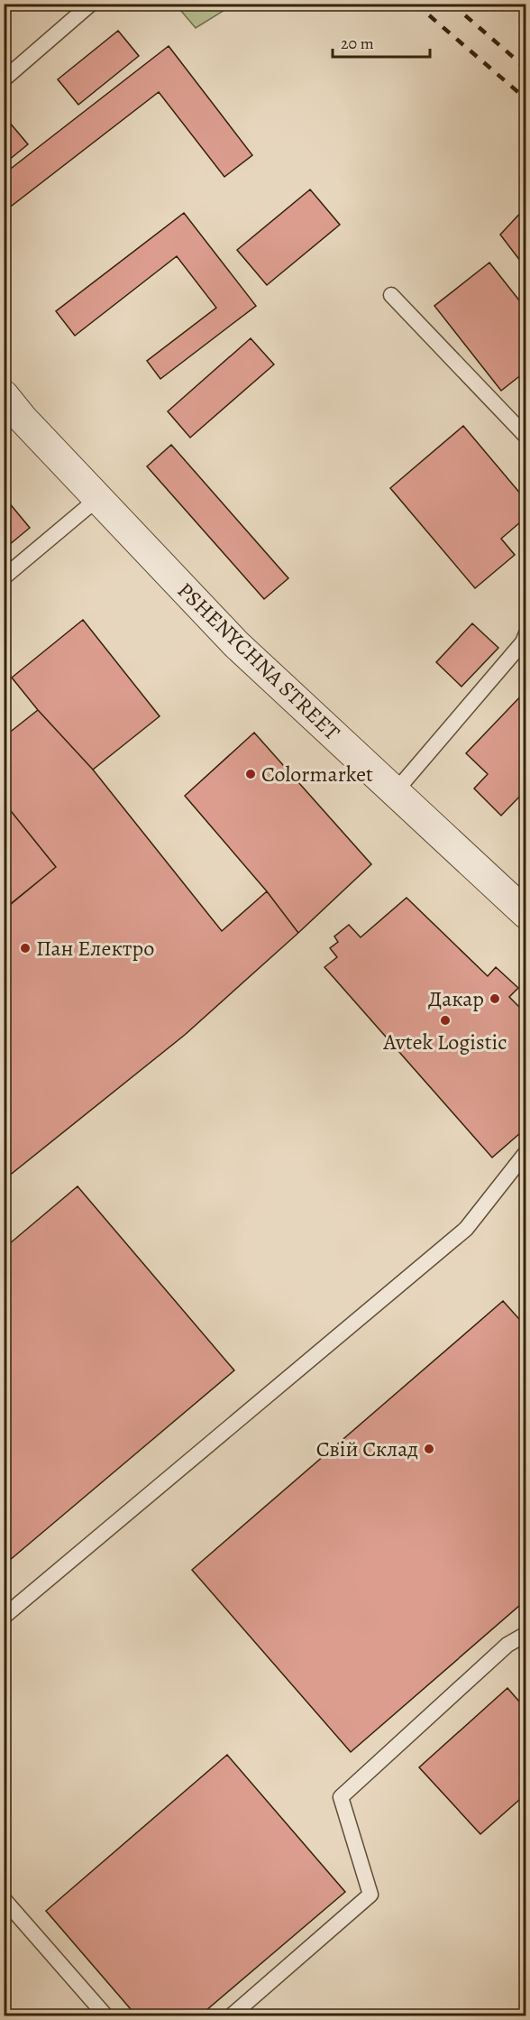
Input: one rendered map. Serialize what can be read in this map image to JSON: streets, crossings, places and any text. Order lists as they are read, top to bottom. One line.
{"streets":{"street":["PSHENYCHNA STREET"]},"places":["Colormarket","Пан Електро","Дакар","Avtek Logistic","Свій Склад"],"scale_bar":"20 m"}
